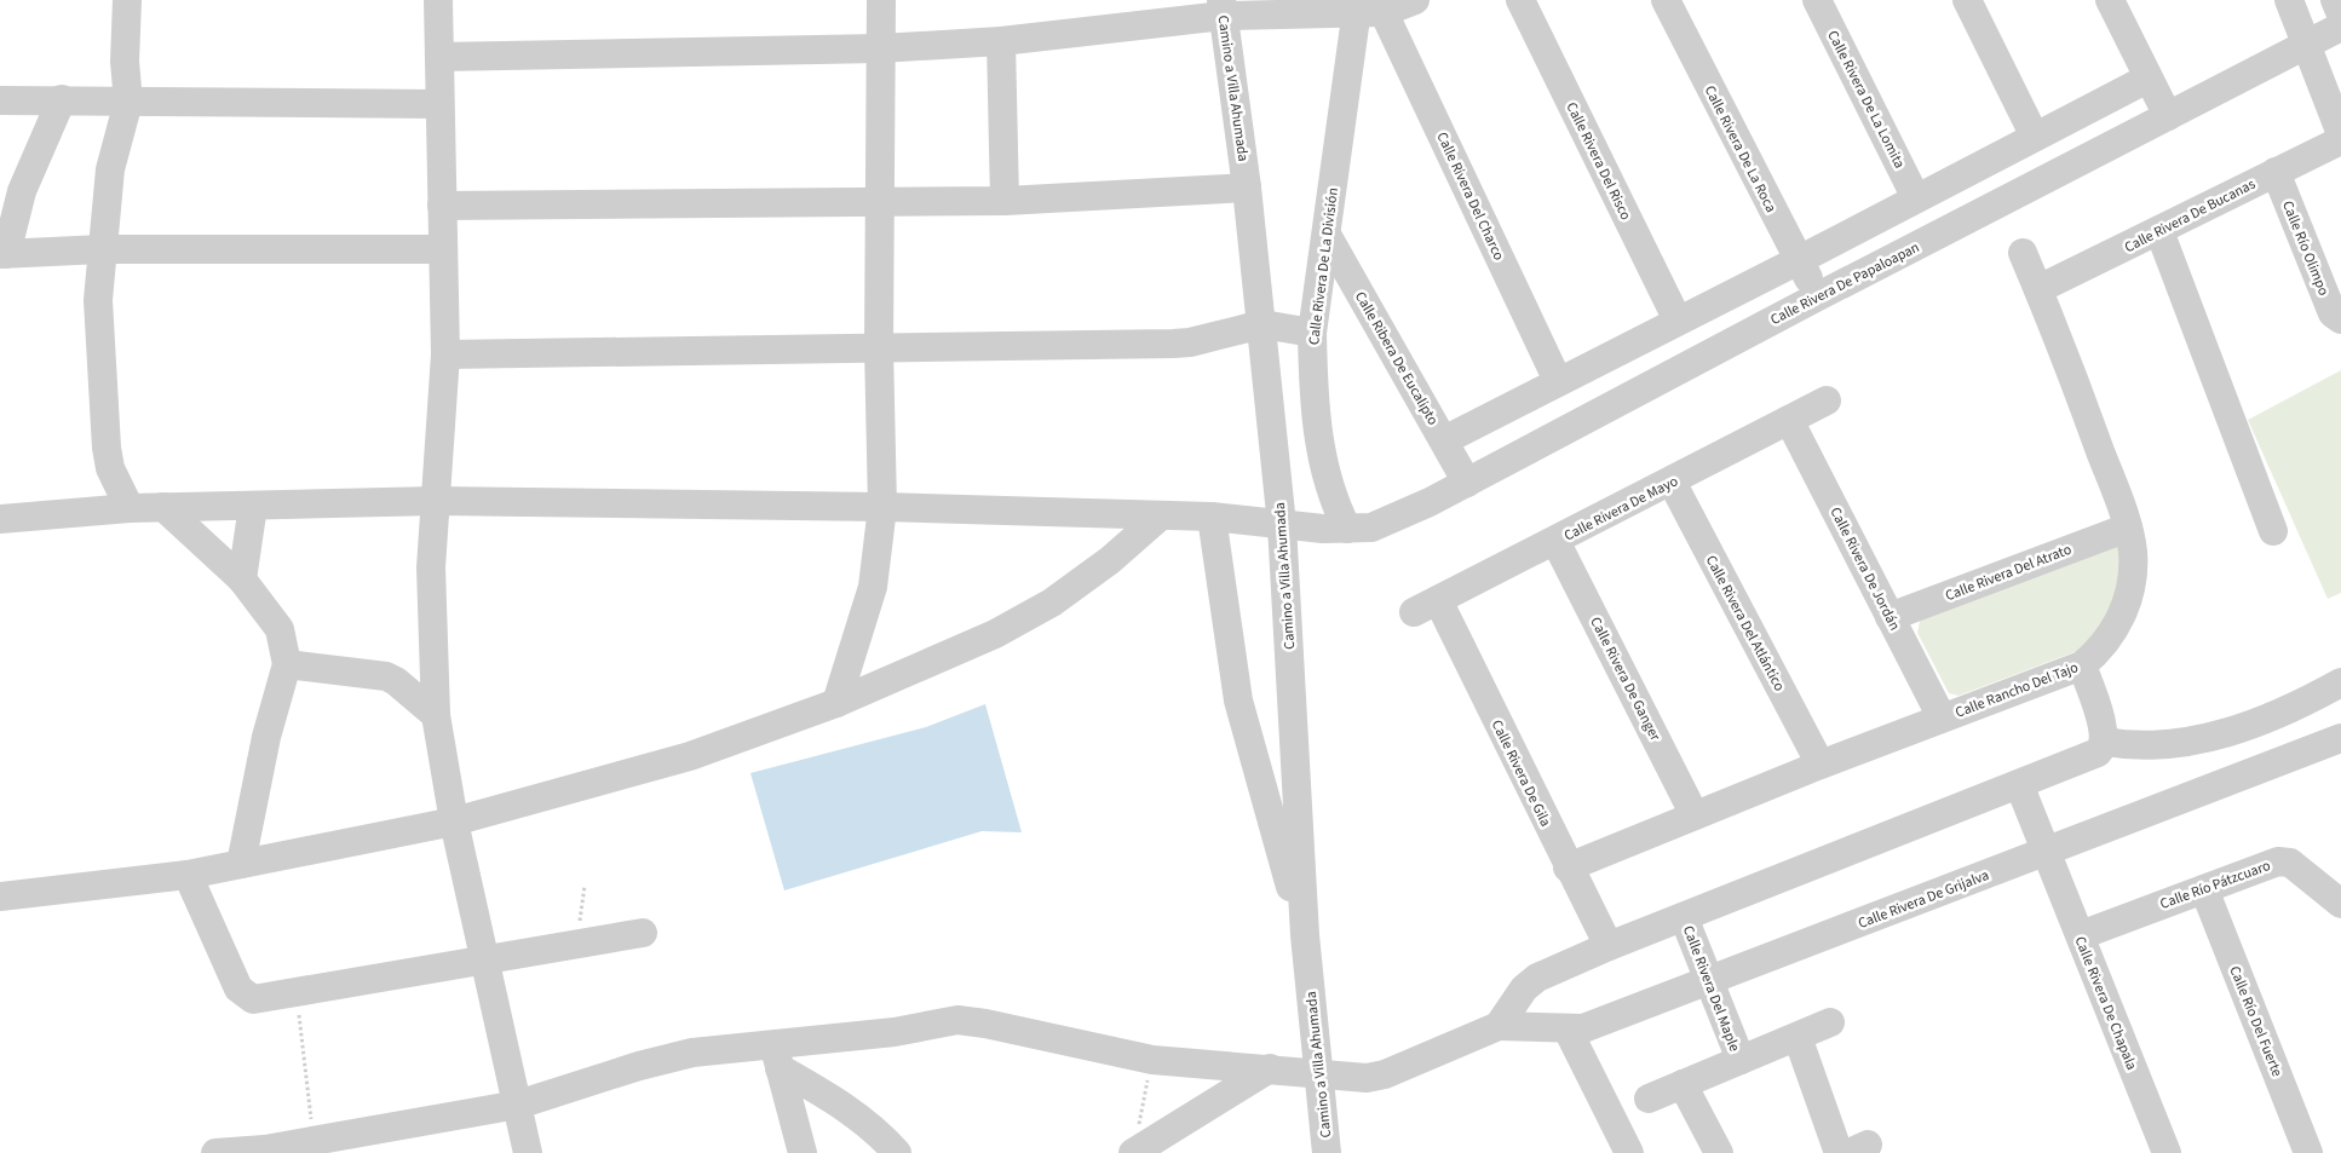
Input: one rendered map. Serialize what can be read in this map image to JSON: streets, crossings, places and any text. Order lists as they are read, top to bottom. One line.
{"streets":{"street":["Camino a Villa Ahumada","Calle Rivera De La Lomita","Calle Rivera De La Roca","Calle Rivera Del Risco","Calle Rivera Del Charco","Calle Rivera De Bucanas","Calle Río Olimpo","Calle Rivera De La División","Calle Rivera De Papaloapan","Calle Ribera De Eucalipto","Calle Rivera De Mayo","Calle Rivera De Jordán","Calle Rivera Del Atrato","Calle Rivera Del Atlántico","Calle Rivera De Ganger","Calle Rancho Del Tajo","Calle Rivera De Gila","Calle Río Pátzcuaro","Calle Rivera De Grijalva","Calle Rivera Del Maple","Calle Rivera De Chapala","Calle Río Del Fuerte"]},"crossings":[["Camino a Villa Ahumada","Calle Rivera De Papaloapan"],["Calle Rivera De La Roca","Calle Rivera De Papaloapan"],["Calle Rivera Del Charco","Calle Rivera De La División"],["Calle Rivera De Bucanas","Calle Río Olimpo"],["Calle Rivera De Bucanas","Calle Rancho Del Tajo"],["Calle Rivera De La División","Calle Rivera De Papaloapan"],["Calle Rivera De La División","Calle Ribera De Eucalipto"],["Calle Rivera De Papaloapan","Calle Ribera De Eucalipto"],["Calle Rivera De Mayo","Calle Rivera De Jordán"],["Calle Rivera De Mayo","Calle Rivera Del Atlántico"],["Calle Rivera De Mayo","Calle Rivera De Ganger"],["Calle Rivera De Mayo","Calle Rivera De Gila"],["Calle Rivera De Jordán","Calle Rivera Del Atrato"],["Calle Rivera De Jordán","Calle Rancho Del Tajo"],["Calle Rivera Del Atrato","Calle Rancho Del Tajo"],["Calle Rivera Del Atlántico","Calle Rancho Del Tajo"],["Calle Rivera De Ganger","Calle Rancho Del Tajo"],["Calle Rancho Del Tajo","Calle Rivera De Gila"],["Calle Río Pátzcuaro","Calle Rivera De Chapala"],["Calle Río Pátzcuaro","Calle Río Del Fuerte"],["Calle Rivera De Grijalva","Calle Rivera Del Maple"],["Calle Rivera De Grijalva","Calle Rivera De Chapala"]]}
